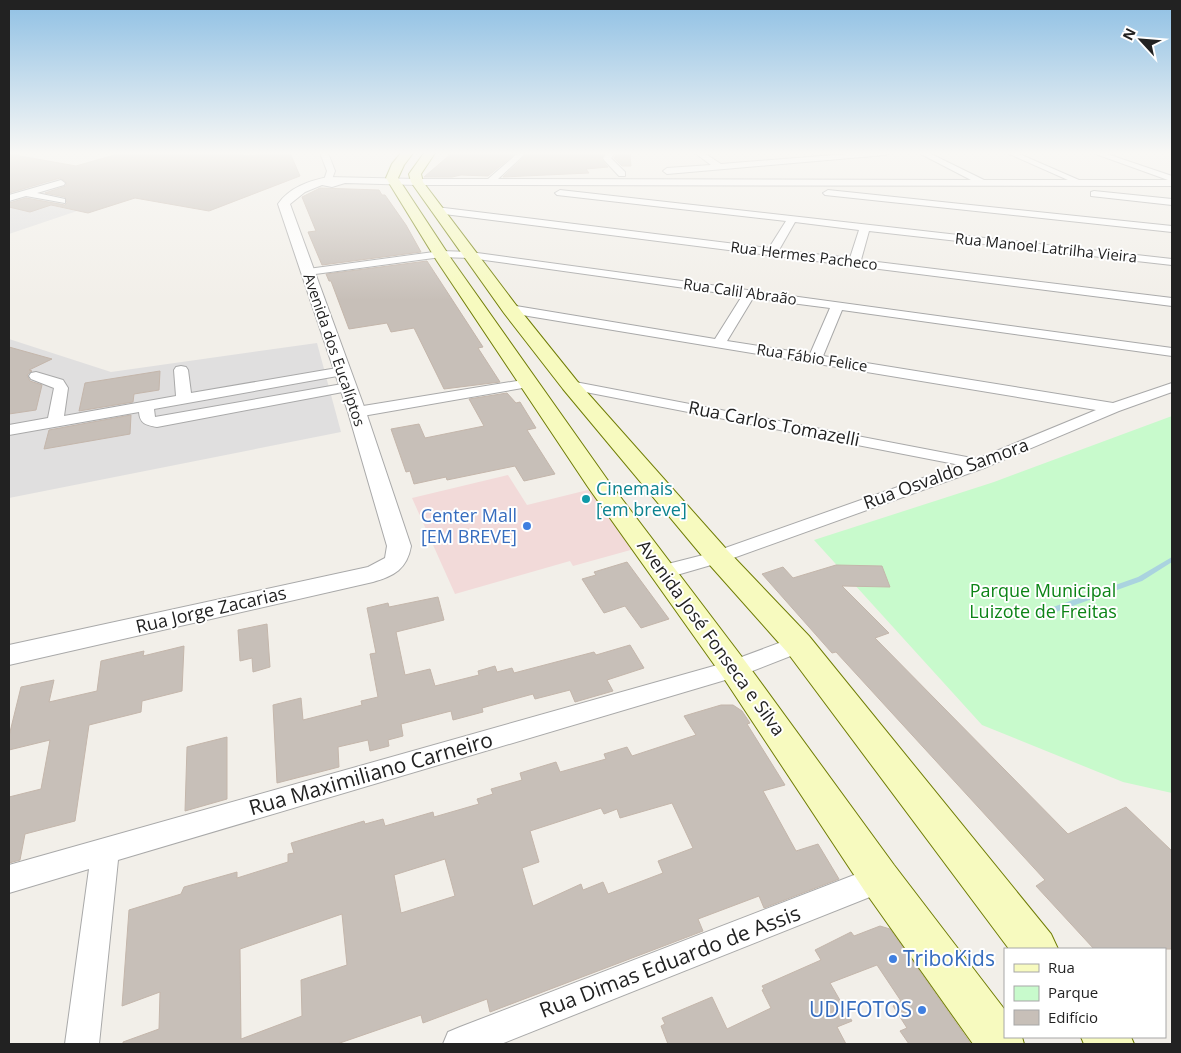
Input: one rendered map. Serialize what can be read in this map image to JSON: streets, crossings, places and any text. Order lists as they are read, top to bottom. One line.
{"streets":{"main road":["Avenida José Fonseca e Silva"],"street":["Rua Manoel Latrilha Vieira","Rua Hermes Pacheco","Rua Calil Abraão","Avenida dos Eucalíptos","Rua Fábio Felice","Rua Carlos Tomazelli","Rua Osvaldo Samora","Rua Jorge Zacarias","Rua Maximiliano Carneiro","Rua Dimas Eduardo de Assis"]},"crossings":[["Rua Calil Abraão","Avenida dos Eucalíptos"],["Rua Calil Abraão","Avenida José Fonseca e Silva"],["Avenida dos Eucalíptos","Rua Jorge Zacarias"],["Rua Fábio Felice","Rua Osvaldo Samora"],["Rua Carlos Tomazelli","Rua Osvaldo Samora"],["Rua Osvaldo Samora","Avenida José Fonseca e Silva"],["Avenida José Fonseca e Silva","Rua Maximiliano Carneiro"],["Avenida José Fonseca e Silva","Rua Dimas Eduardo de Assis"]],"parks":["Parque Municipal Luizote de Freitas"],"places":["Cinemais [em breve]","Center Mall [EM BREVE]","TriboKids","UDIFOTOS"],"legend":["Rua","Parque","Edifício"],"north":"top left"}
